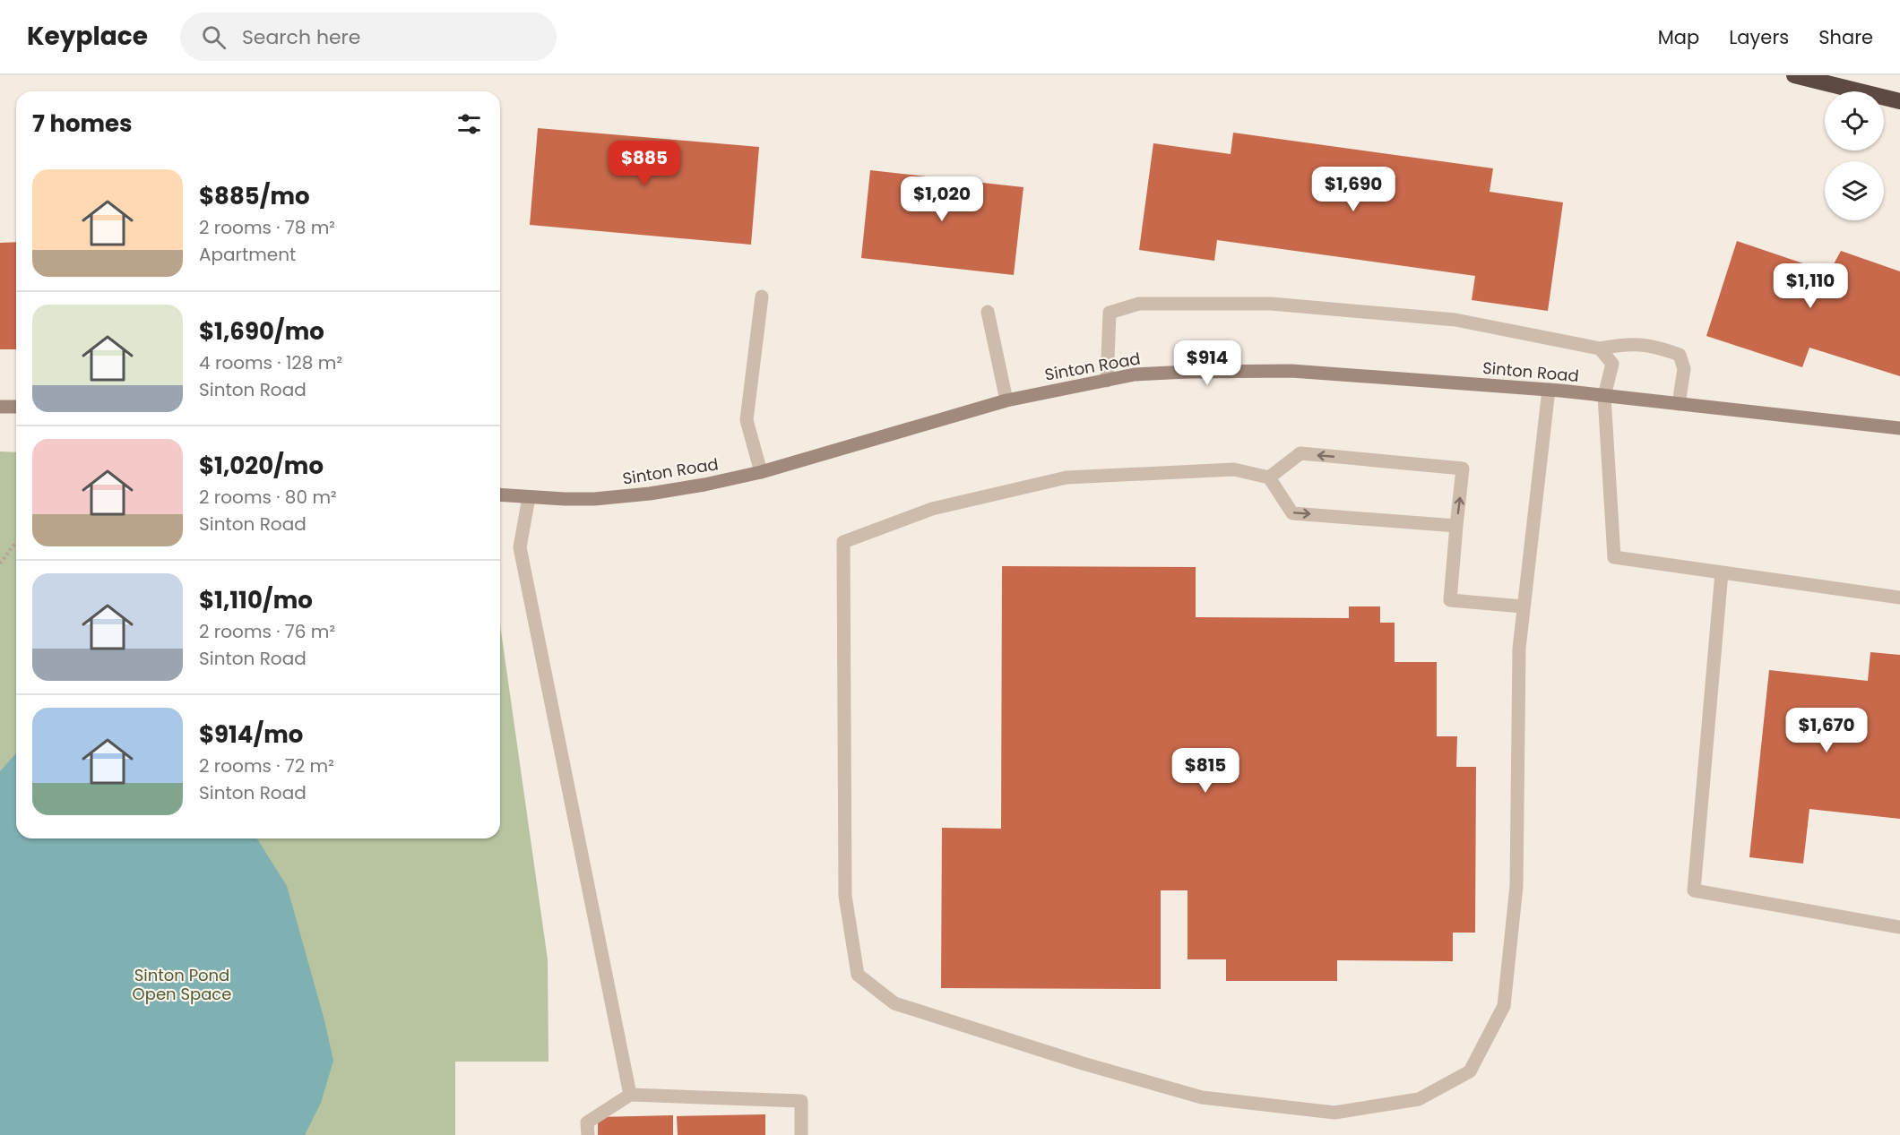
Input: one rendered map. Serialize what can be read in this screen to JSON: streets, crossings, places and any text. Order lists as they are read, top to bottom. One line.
{"streets":{"street":["Sinton Road"]},"parks":["Sinton Pond Open Space"],"page":{"header":"Keyplace","search":"Search here","nav":["Map","Layers","Share"],"heading":"7 homes","price":["$885","$1,690","$1,020","$1,110","$914","$1,670","$815"],"list":[{"name":"$885/mo","note":"2 rooms · 78 m² · Apartment"},{"name":"$1,690/mo","note":"4 rooms · 128 m² · Sinton Road"},{"name":"$1,020/mo","note":"2 rooms · 80 m² · Sinton Road"},{"name":"$1,110/mo","note":"2 rooms · 76 m² · Sinton Road"},{"name":"$914/mo","note":"2 rooms · 72 m² · Sinton Road"}]}}
